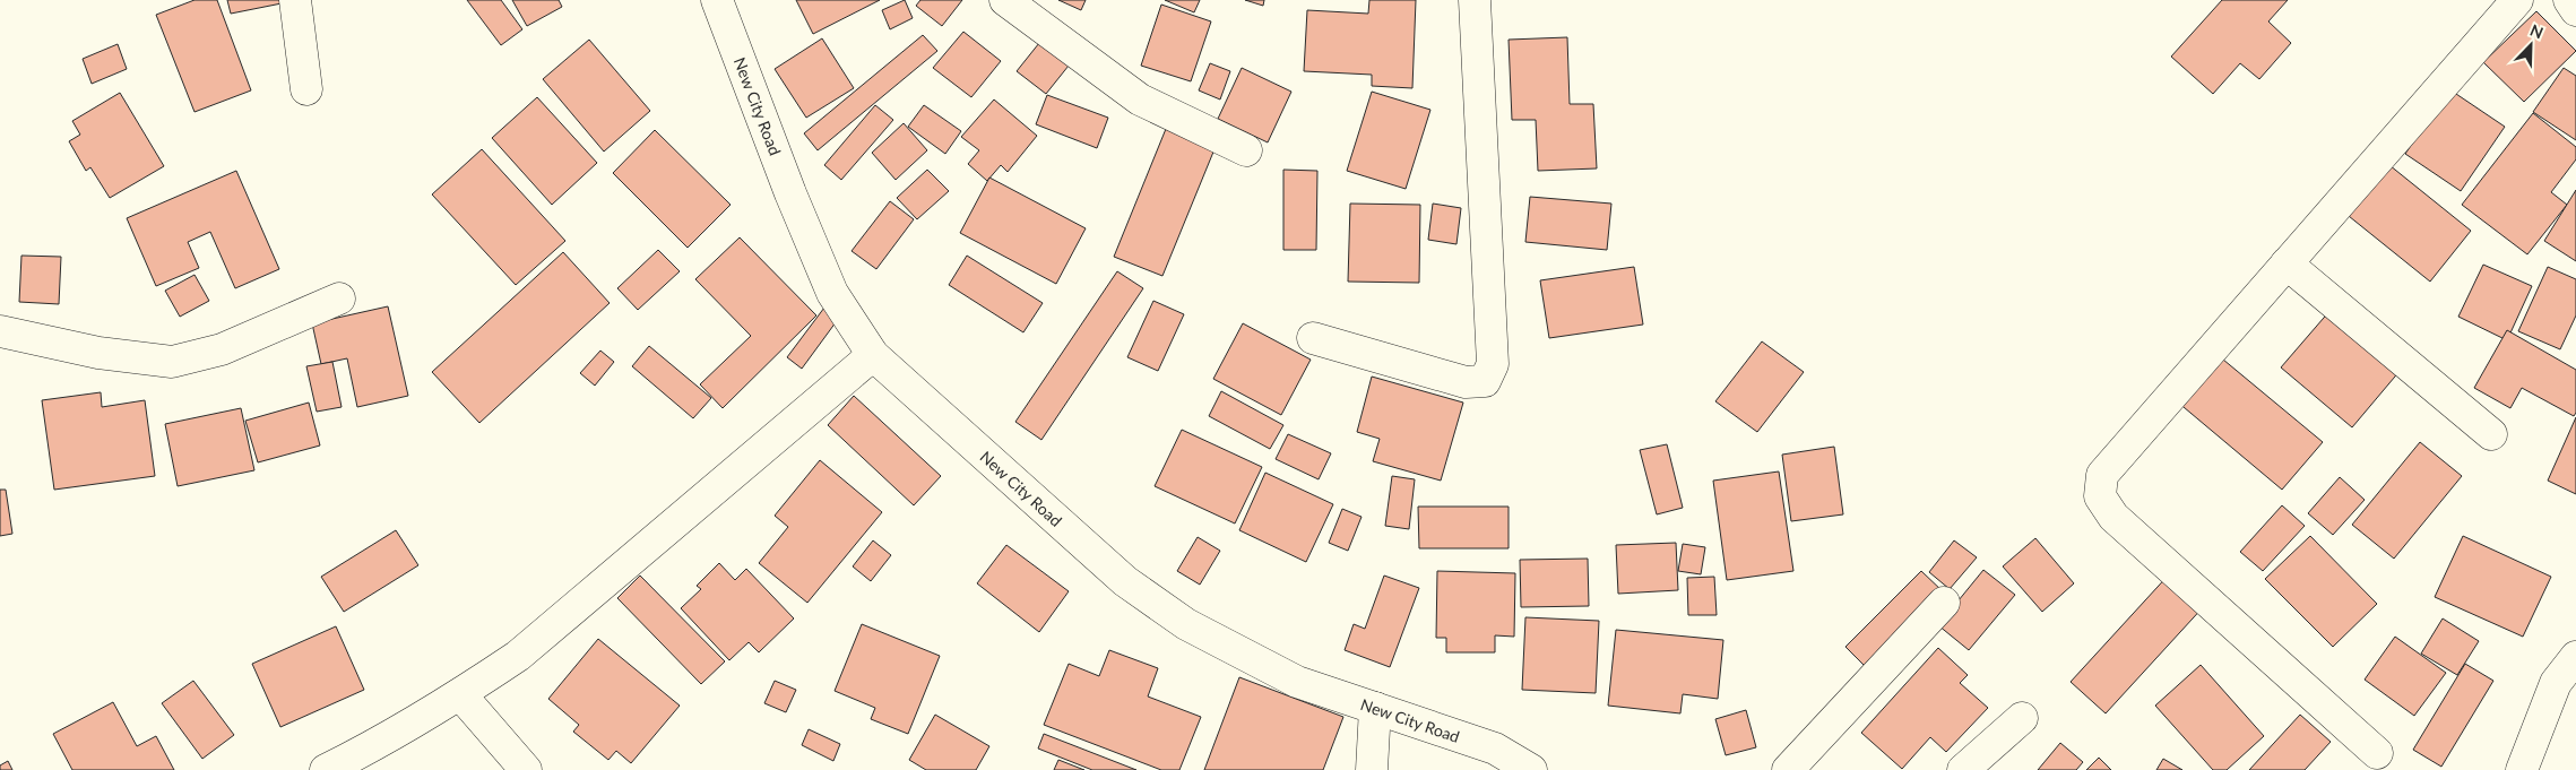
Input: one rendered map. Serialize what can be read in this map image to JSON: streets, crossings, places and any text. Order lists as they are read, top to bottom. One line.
{"streets":{"street":["New City Road"]},"north":"top right"}
